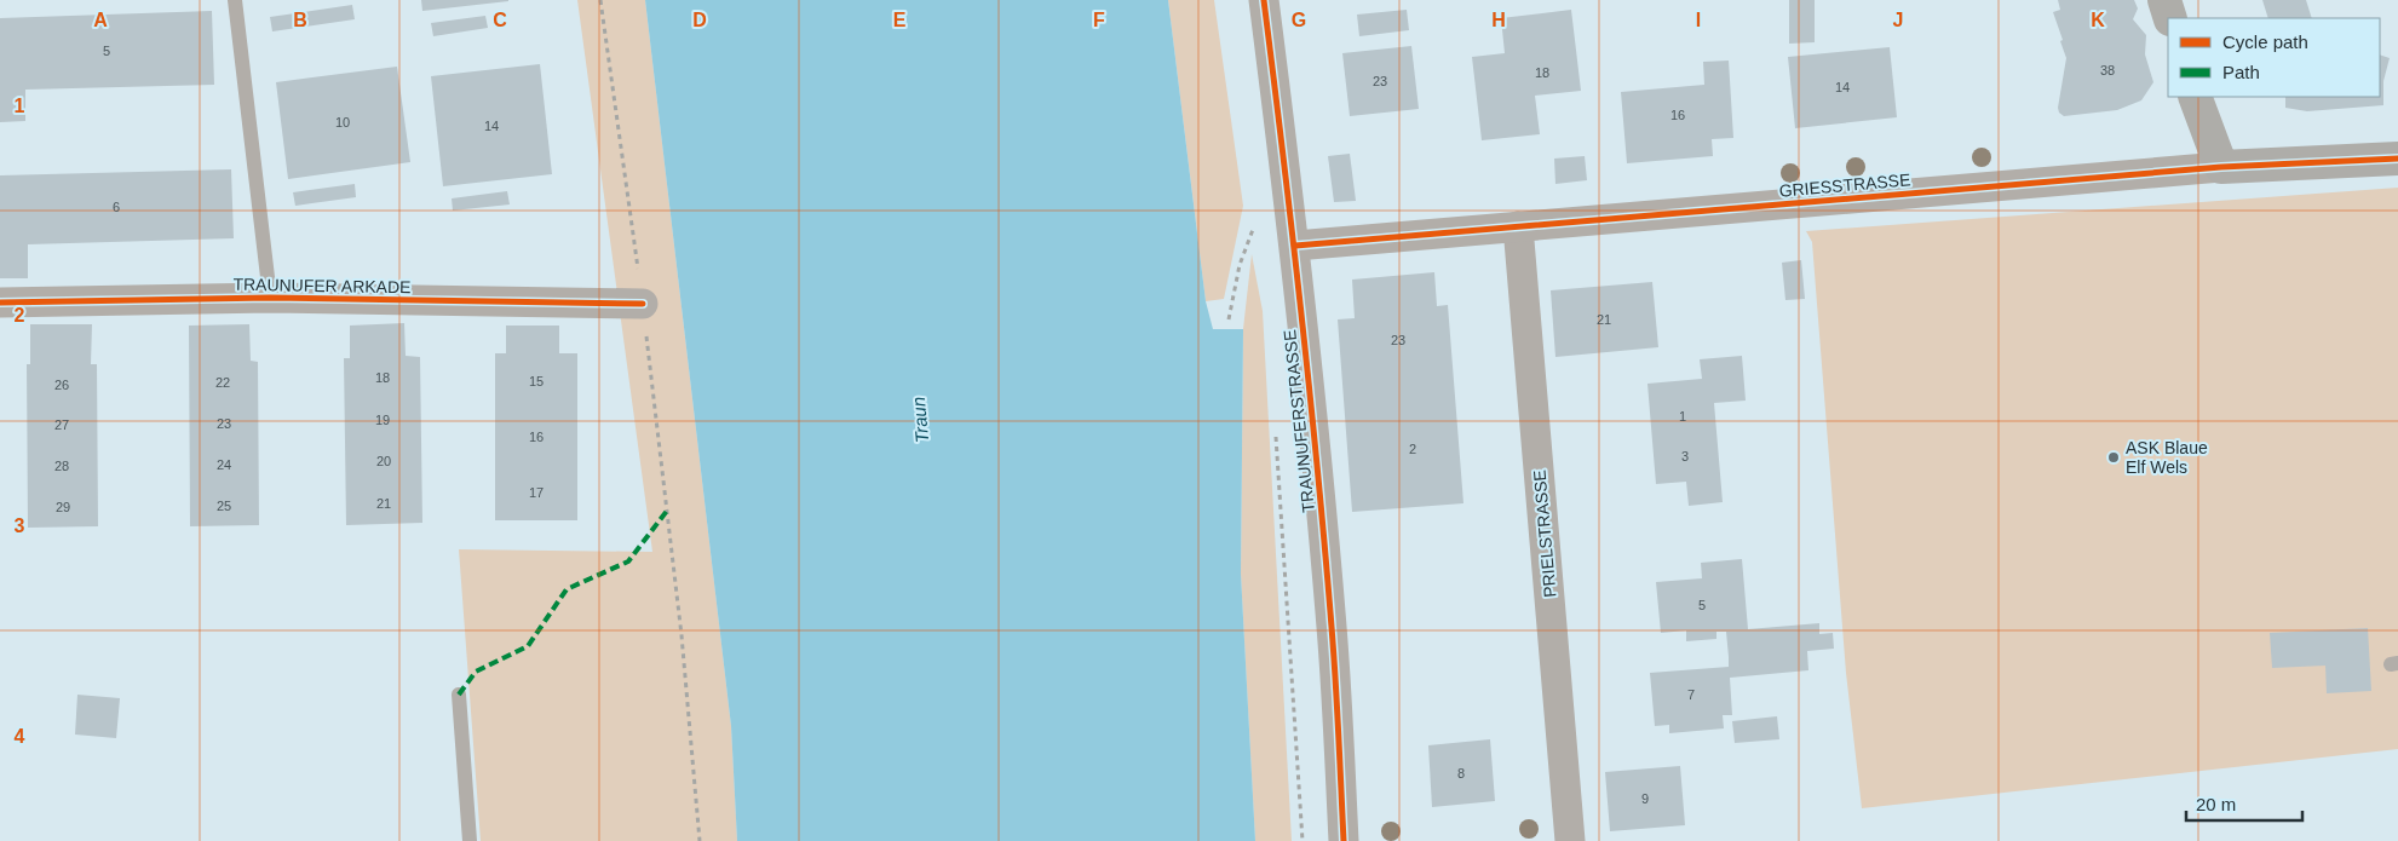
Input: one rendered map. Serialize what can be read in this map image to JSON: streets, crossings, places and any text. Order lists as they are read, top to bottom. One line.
{"streets":{"street":["GRIESSTRASSE","TRAUNUFER ARKADE","TRAUNUFERSTRASSE","PRIELSTRASSE"]},"crossings":[["GRIESSTRASSE","TRAUNUFERSTRASSE"],["GRIESSTRASSE","PRIELSTRASSE"]],"water":["Traun"],"places":["ASK Blaue Elf Wels"],"house_numbers":["5","38","18","23","14","16","10","14","6","21","23","18","15","22","26","1","19","23","27","16","2","3","20","24","28","17","21","25","29","5","7","8","9"],"legend":["Cycle path","Path"],"scale_bar":"20 m","grid":{"columns":["A","B","C","D","E","F","G","H","I","J","K"],"rows":["1","2","3","4"]}}
